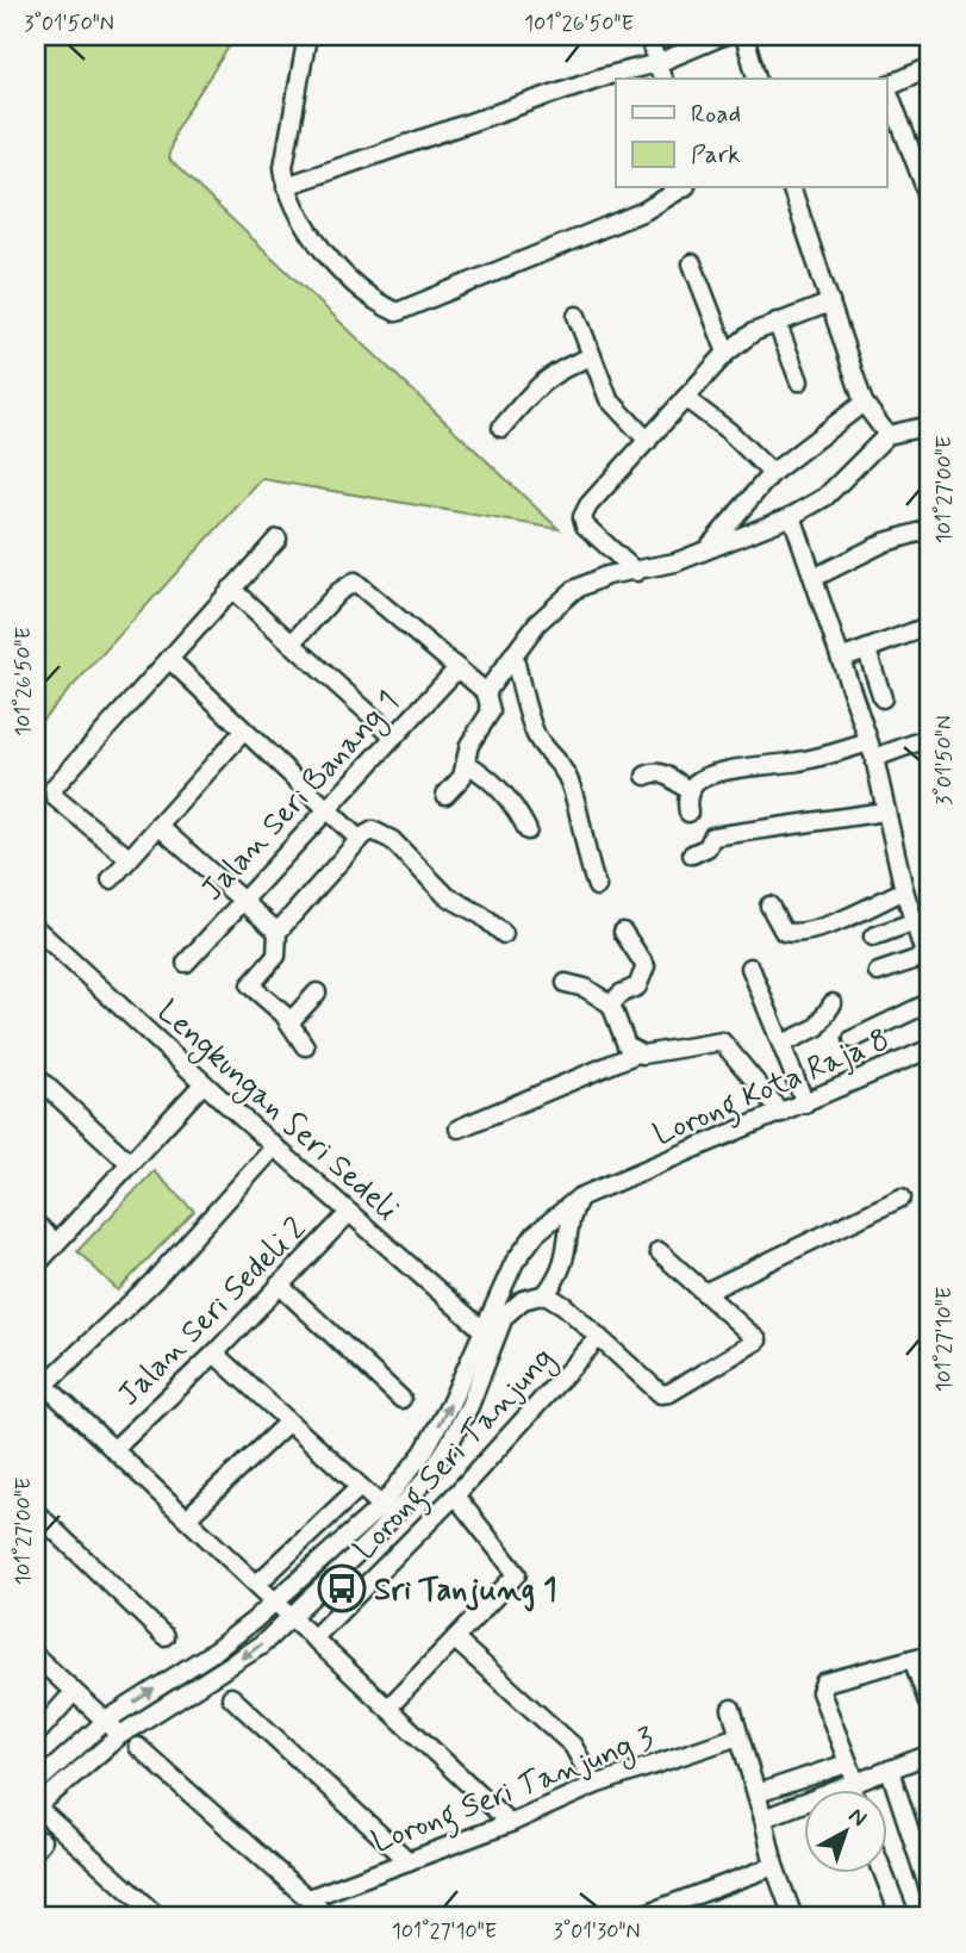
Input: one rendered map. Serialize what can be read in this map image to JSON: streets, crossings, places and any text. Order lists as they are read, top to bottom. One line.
{"streets":{"street":["Jalan Seri Banang 1","Lorong Kota Raja 8","Lengkungan Seri Sedeli","Jalan Seri Sedeli 2","Lorong Seri Tanjung","Lorong Seri Tanjung 3"]},"crossings":[["Lorong Kota Raja 8","Lengkungan Seri Sedeli"],["Lengkungan Seri Sedeli","Jalan Seri Sedeli 2"]],"places":{"bus stop":["Sri Tanjung 1"]},"legend":["Road","Park"],"north":"top right","coordinates":["3°01'50\"N","101°26'50\"E","101°27'00\"E","101°27'10\"E","3°01'30\"N"]}
